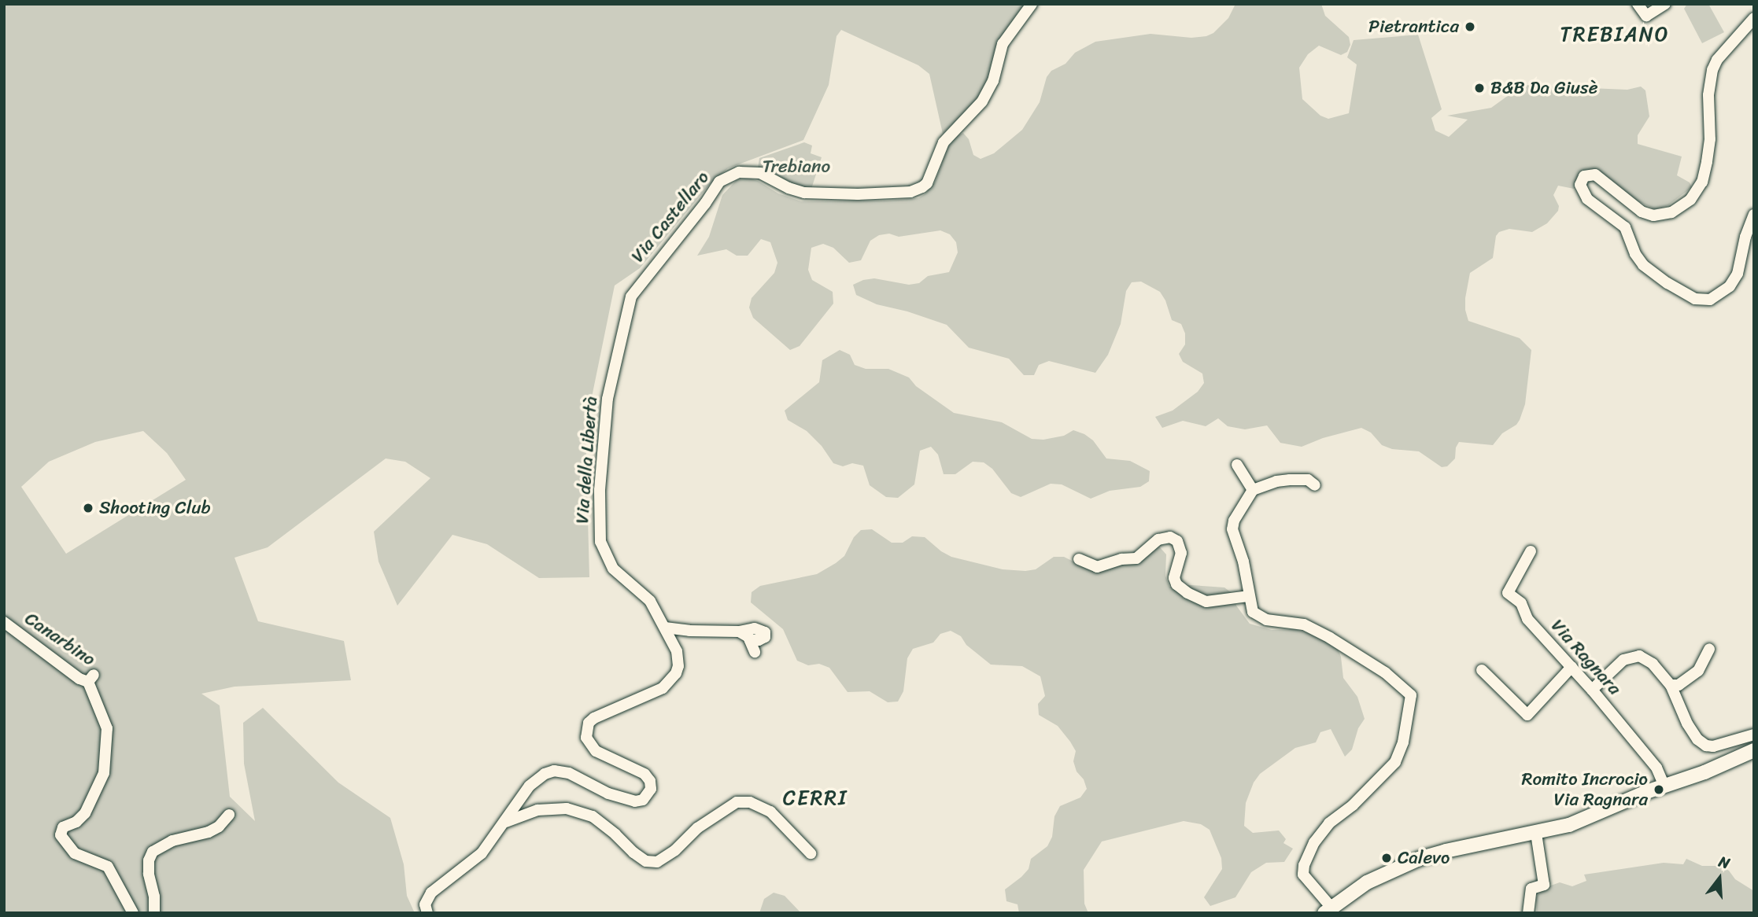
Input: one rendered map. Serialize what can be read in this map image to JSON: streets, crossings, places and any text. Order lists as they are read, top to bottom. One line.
{"streets":{"street":["Via Castellaro","Via della Libertà","Canarbino","Via Ragnara"]},"crossings":[["Via Castellaro","Via della Libertà"]],"districts":["TREBIANO","CERRI"],"parks":["Trebiano"],"places":["Pietrantica","B&B Da Giusè","Shooting Club","Romito Incrocio Via Ragnara","Calevo"],"north":"top"}
